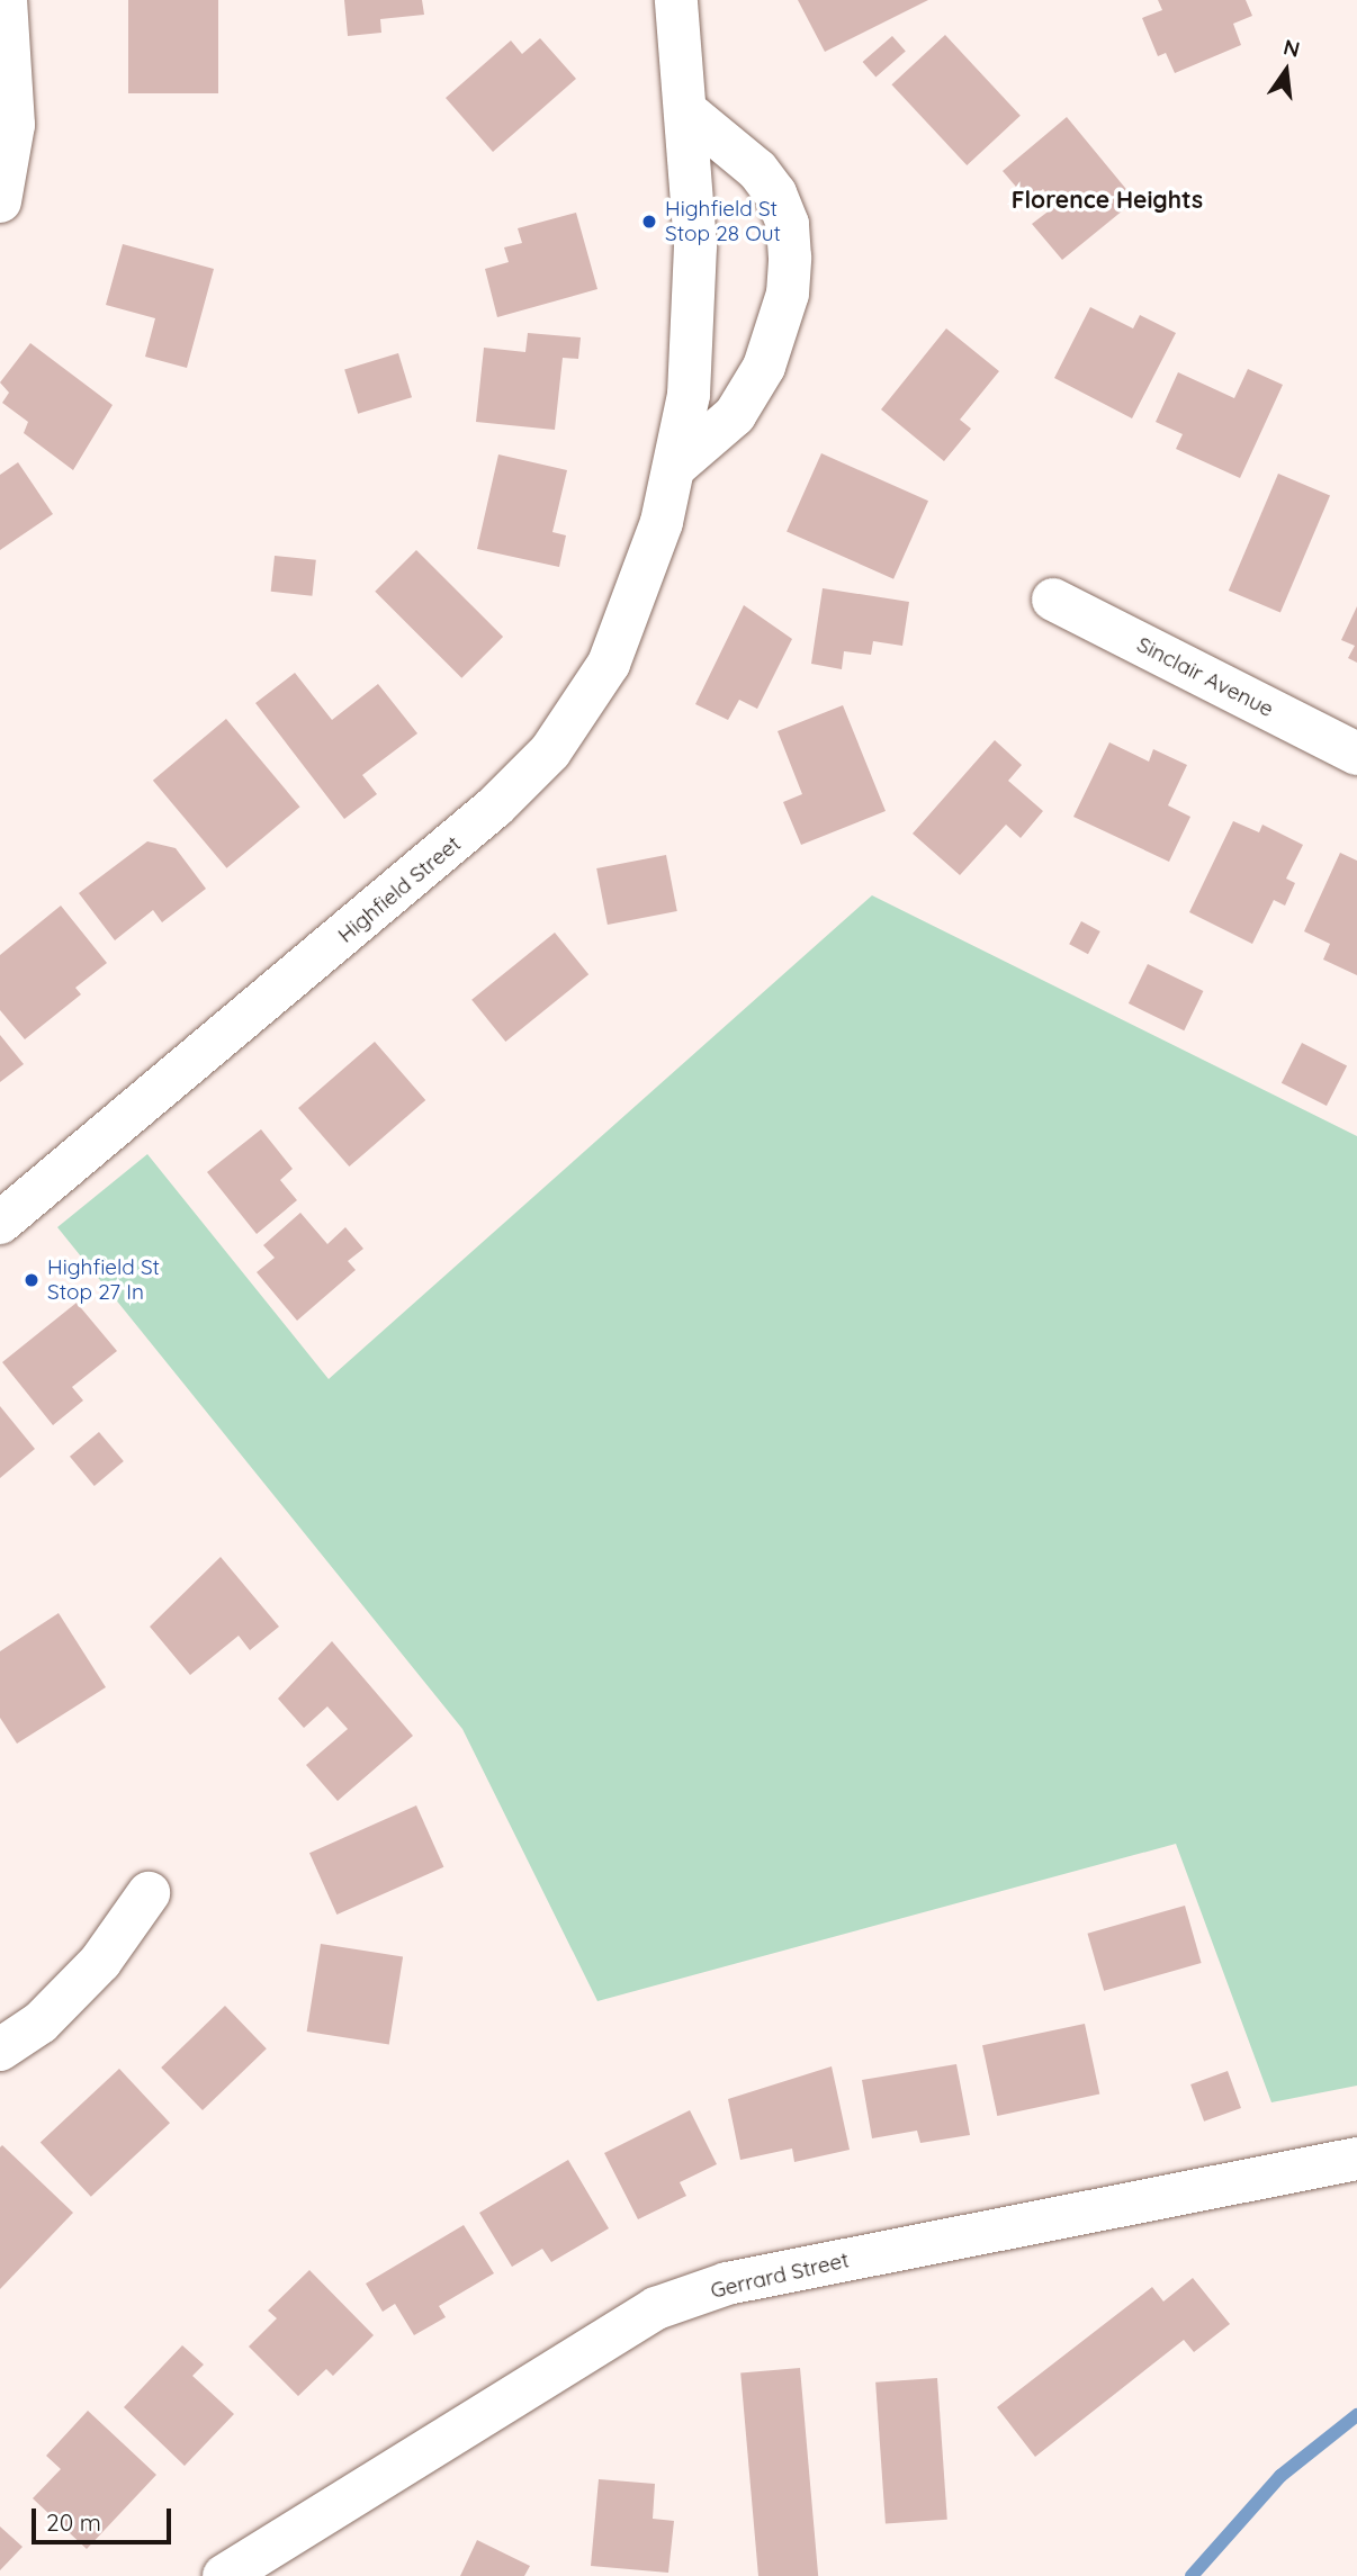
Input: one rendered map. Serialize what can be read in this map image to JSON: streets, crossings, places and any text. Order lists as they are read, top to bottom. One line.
{"streets":{"street":["Sinclair Avenue","Highfield Street","Gerrard Street"]},"districts":["Florence Heights"],"places":["Highfield St Stop 28 Out","Highfield St Stop 27 In"],"scale_bar":"20 m","north":"top"}
